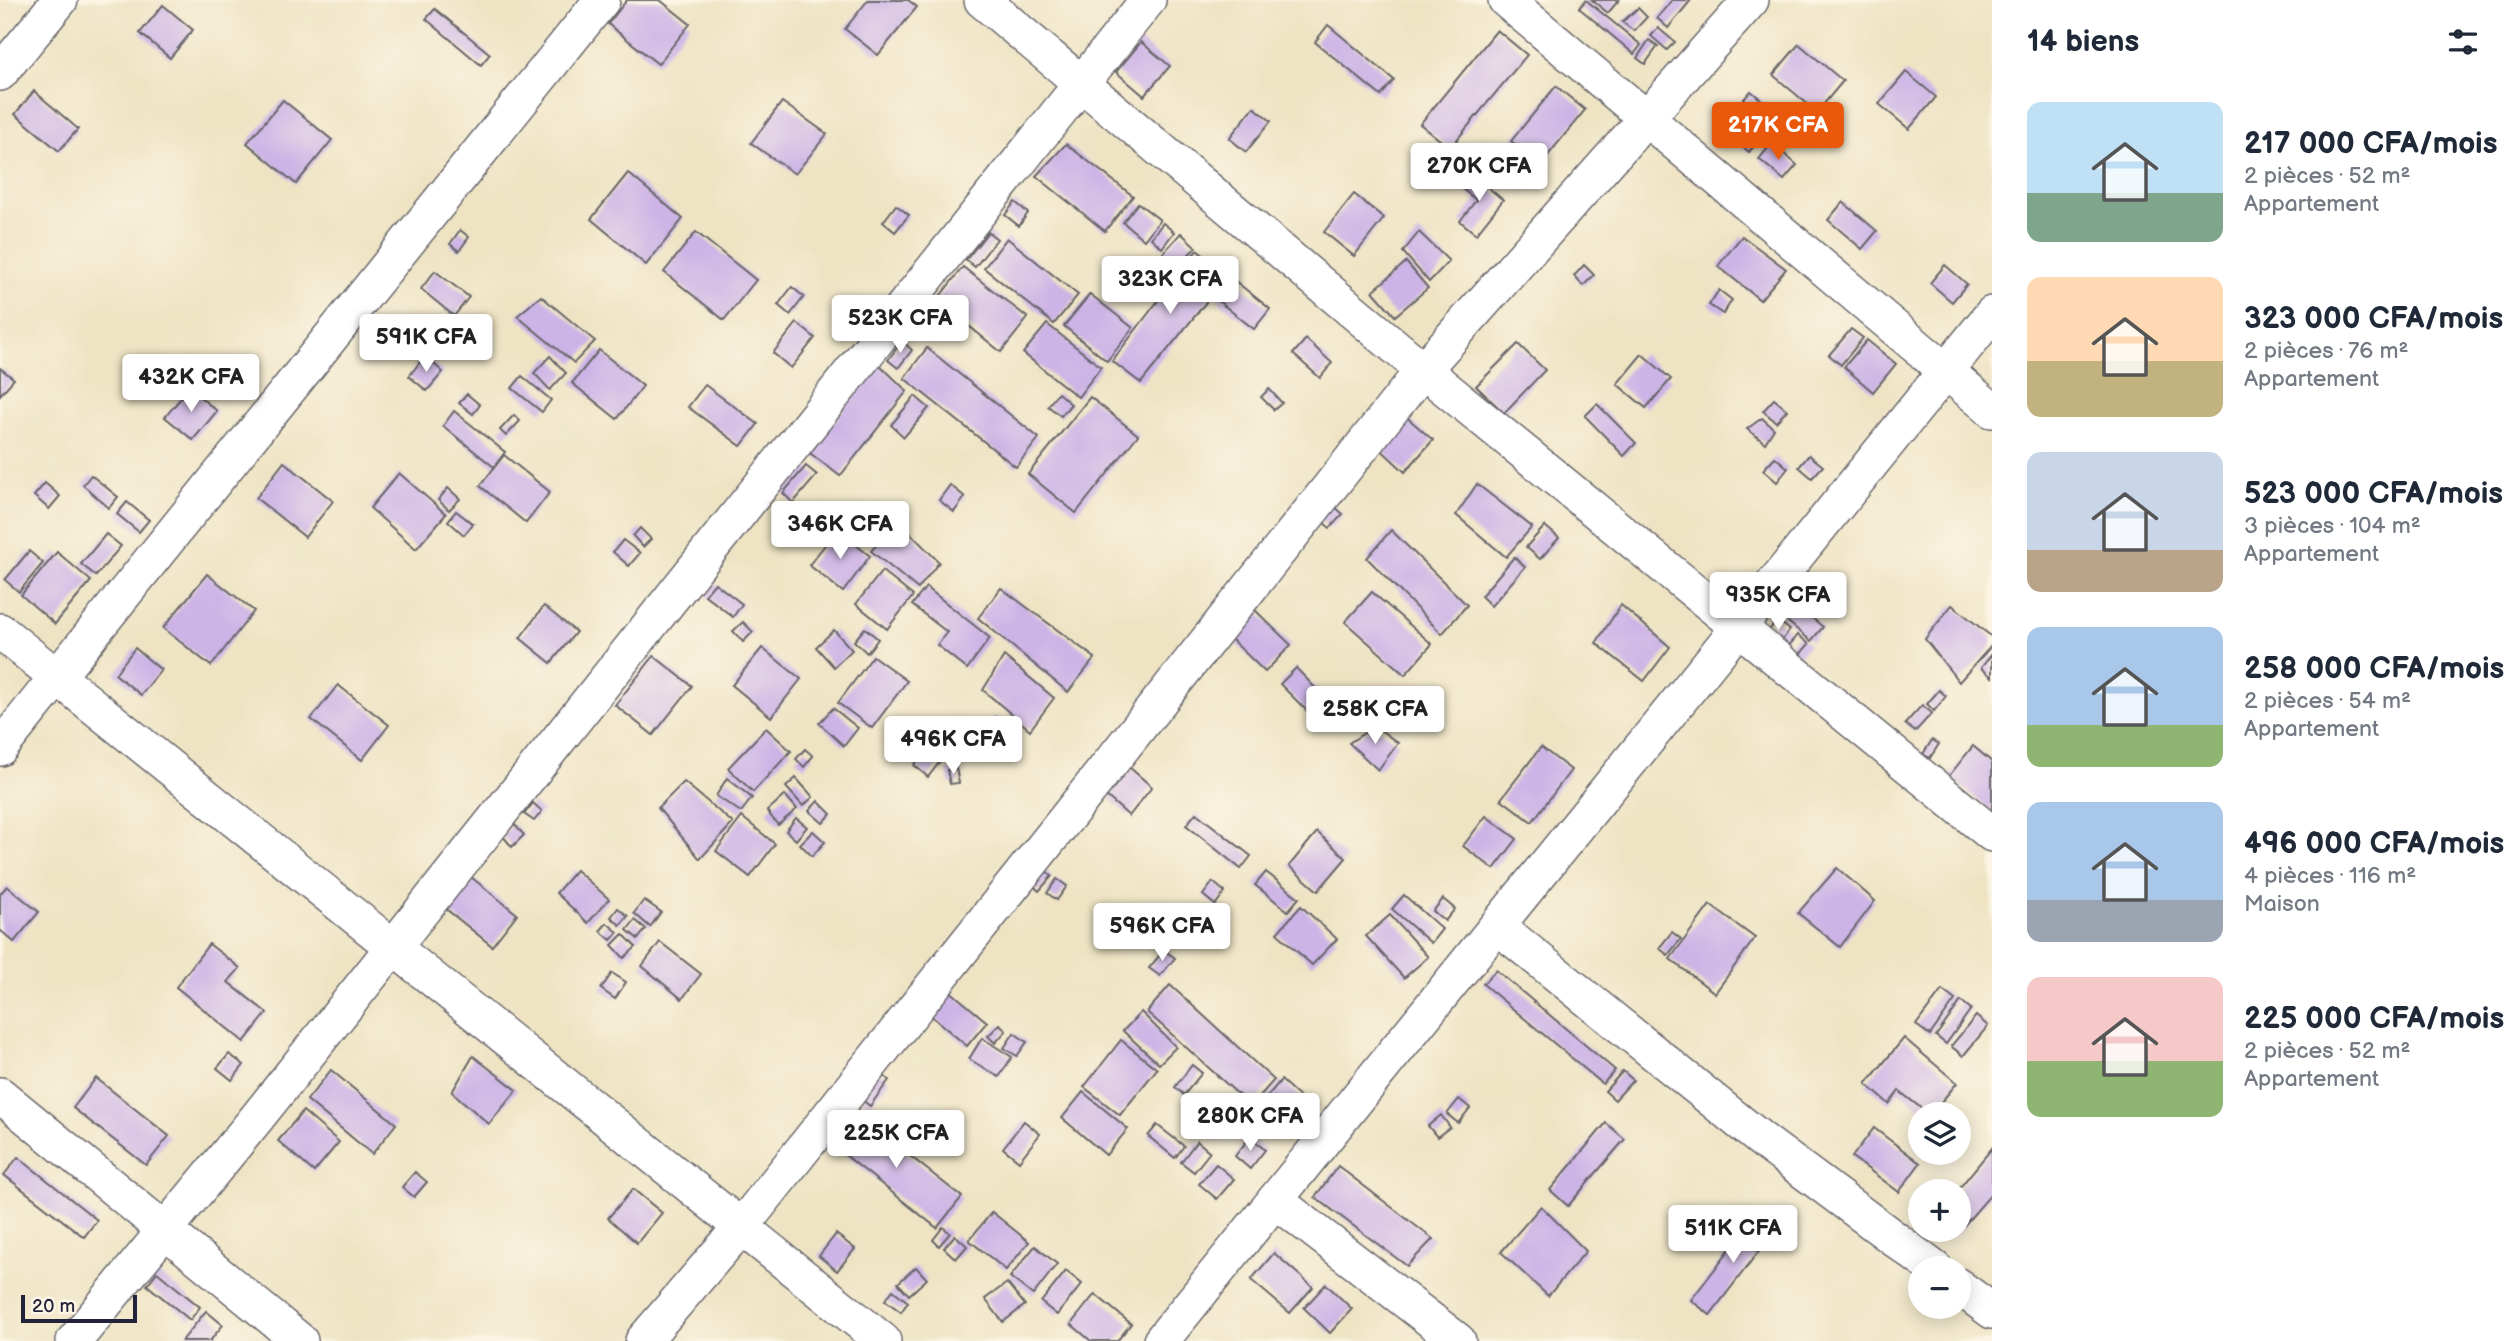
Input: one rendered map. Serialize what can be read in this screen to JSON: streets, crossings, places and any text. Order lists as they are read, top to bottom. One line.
{"scale_bar":"20 m","page":{"heading":"14 biens","list":[{"name":"217 000 CFA/mois","note":"2 pièces · 52 m² · Appartement"},{"name":"323 000 CFA/mois","note":"2 pièces · 76 m² · Appartement"},{"name":"523 000 CFA/mois","note":"3 pièces · 104 m² · Appartement"},{"name":"258 000 CFA/mois","note":"2 pièces · 54 m² · Appartement"},{"name":"496 000 CFA/mois","note":"4 pièces · 116 m² · Maison"},{"name":"225 000 CFA/mois","note":"2 pièces · 52 m² · Appartement"}],"price":["217K CFA","270K CFA","323K CFA","523K CFA","591K CFA","432K CFA","346K CFA","935K CFA","258K CFA","496K CFA","596K CFA","280K CFA","225K CFA","511K CFA"],"map_buttons":["+","−"],"scale":"20 m"}}
